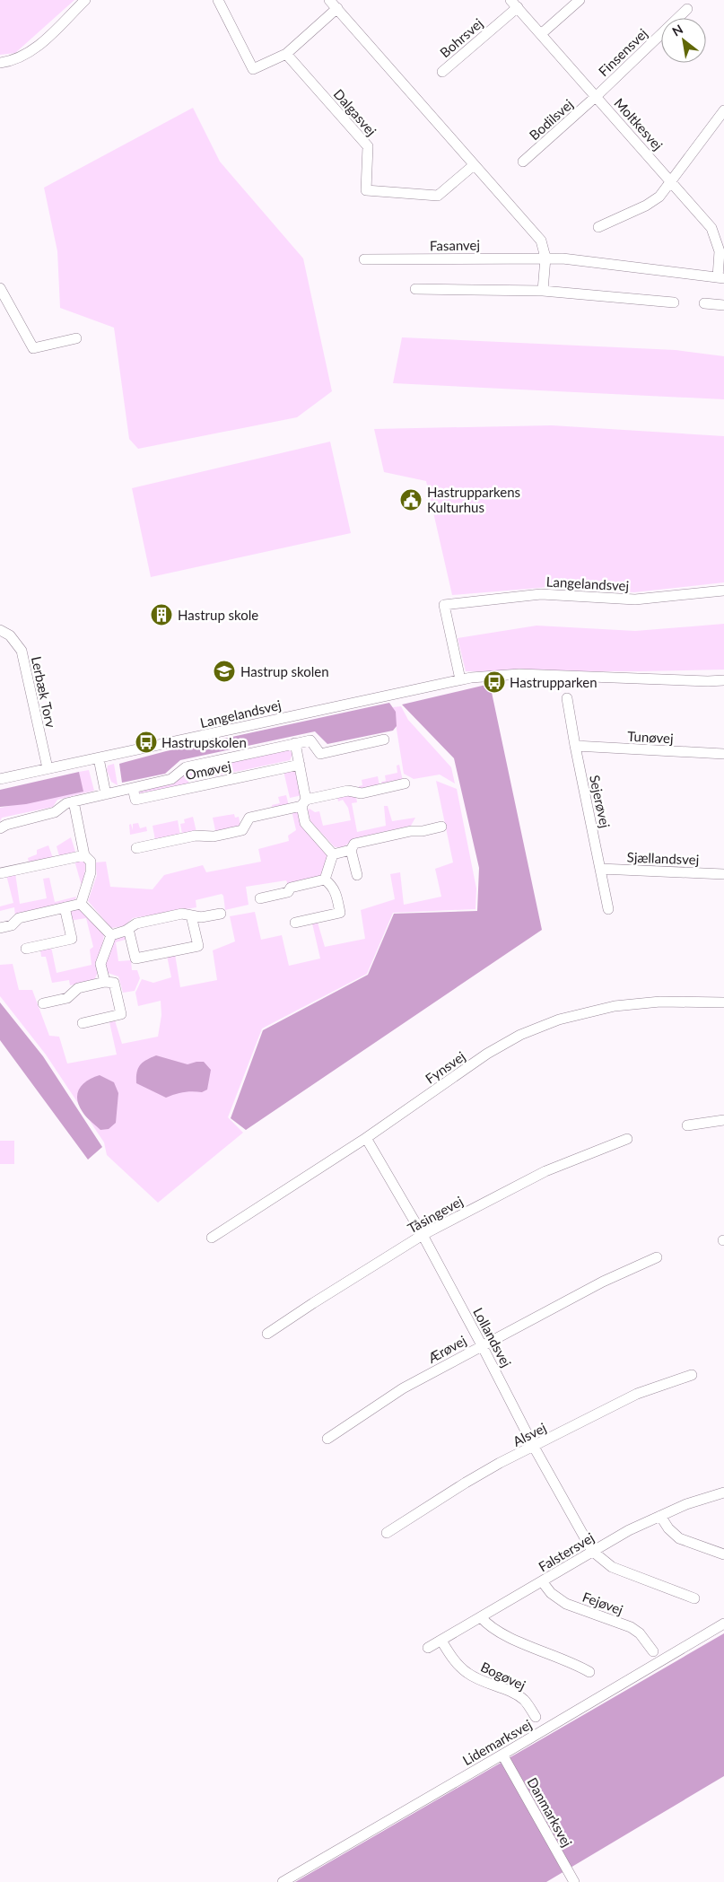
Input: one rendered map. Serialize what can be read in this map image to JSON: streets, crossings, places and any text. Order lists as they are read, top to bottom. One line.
{"streets":{"street":["Bohrsvej","Finsensvej","Dalgasvej","Bodilsvej","Moltkesvej","Fasanvej","Langelandsvej","Lerbæk Torv","Tunøvej","Omøvej","Sejerøvej","Sjællandsvej","Fynsvej","Tåsingevej","Lollandsvej","Ærøvej","Alsvej","Falstersvej","Fejøvej","Bogøvej","Lidemarksvej","Danmarksvej"]},"crossings":[["Bohrsvej","Moltkesvej"],["Finsensvej","Bodilsvej"],["Finsensvej","Moltkesvej"],["Bodilsvej","Moltkesvej"],["Moltkesvej","Fasanvej"],["Langelandsvej","Lerbæk Torv"],["Tunøvej","Sejerøvej"],["Sejerøvej","Sjællandsvej"],["Fynsvej","Lollandsvej"],["Tåsingevej","Lollandsvej"],["Lollandsvej","Ærøvej"],["Lollandsvej","Alsvej"],["Lollandsvej","Falstersvej"],["Falstersvej","Fejøvej"],["Falstersvej","Bogøvej"],["Lidemarksvej","Danmarksvej"]],"places":{"public building":["Hastrupparkens Kulturhus"],"building":["Hastrup skole"],"school or university":["Hastrup skolen"],"bus stop":["Hastrupparken","Hastrupskolen"]},"north":"top left"}
